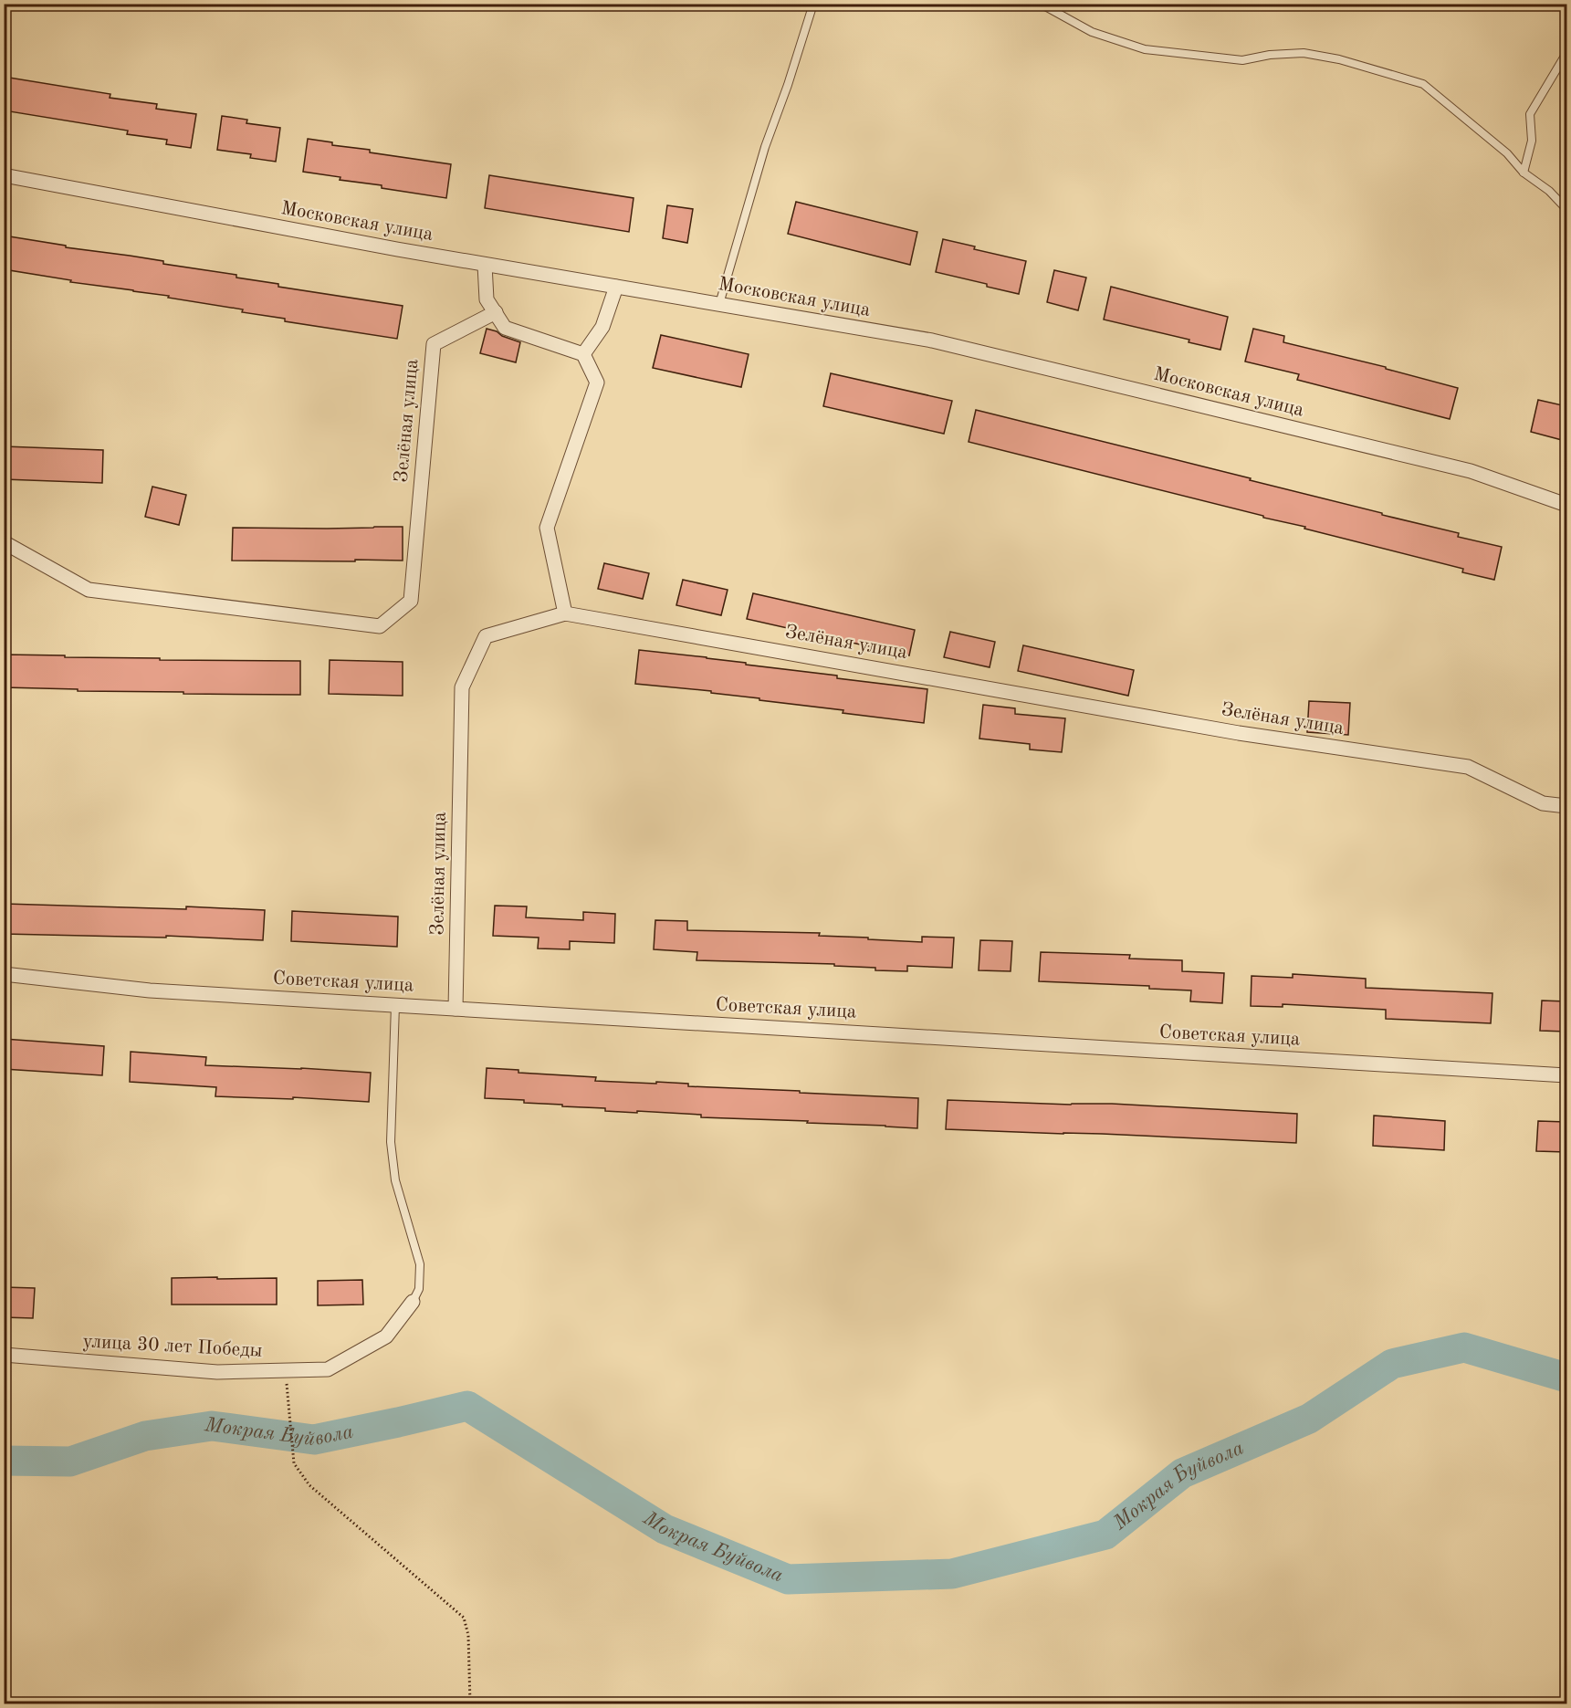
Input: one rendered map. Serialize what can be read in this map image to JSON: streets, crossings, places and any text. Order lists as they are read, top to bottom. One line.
{"streets":{"street":["Московская улица","Зелёная улица","Советская улица","улица 30 лет Победы"]},"crossings":[["Зелёная улица","Советская улица"]],"water":["Мокрая Буйвола"]}
